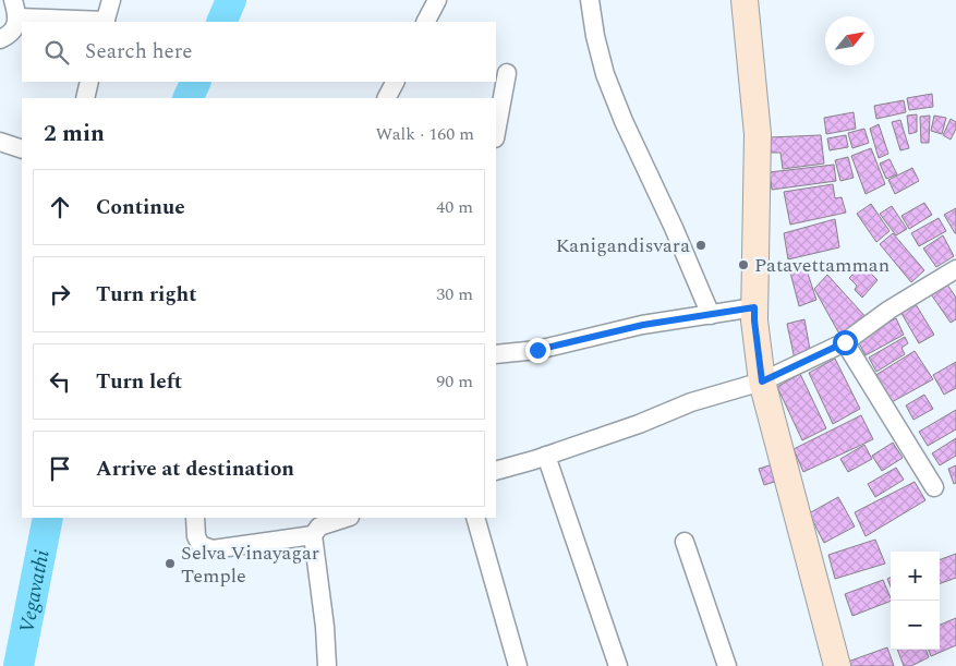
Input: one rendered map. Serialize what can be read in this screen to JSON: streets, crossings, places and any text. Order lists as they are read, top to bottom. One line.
{"water":["Vegavathi"],"places":["Kanigandisvara","Patavettamman","Selva Vinayagar Temple"],"north":"top right","page":{"search":"Search here","heading":["2 min","Walk · 160 m"],"list":[["Continue","40 m"],["Turn right","30 m"],["Turn left","90 m"],"Arrive at destination"],"map_buttons":["+","−"]}}
